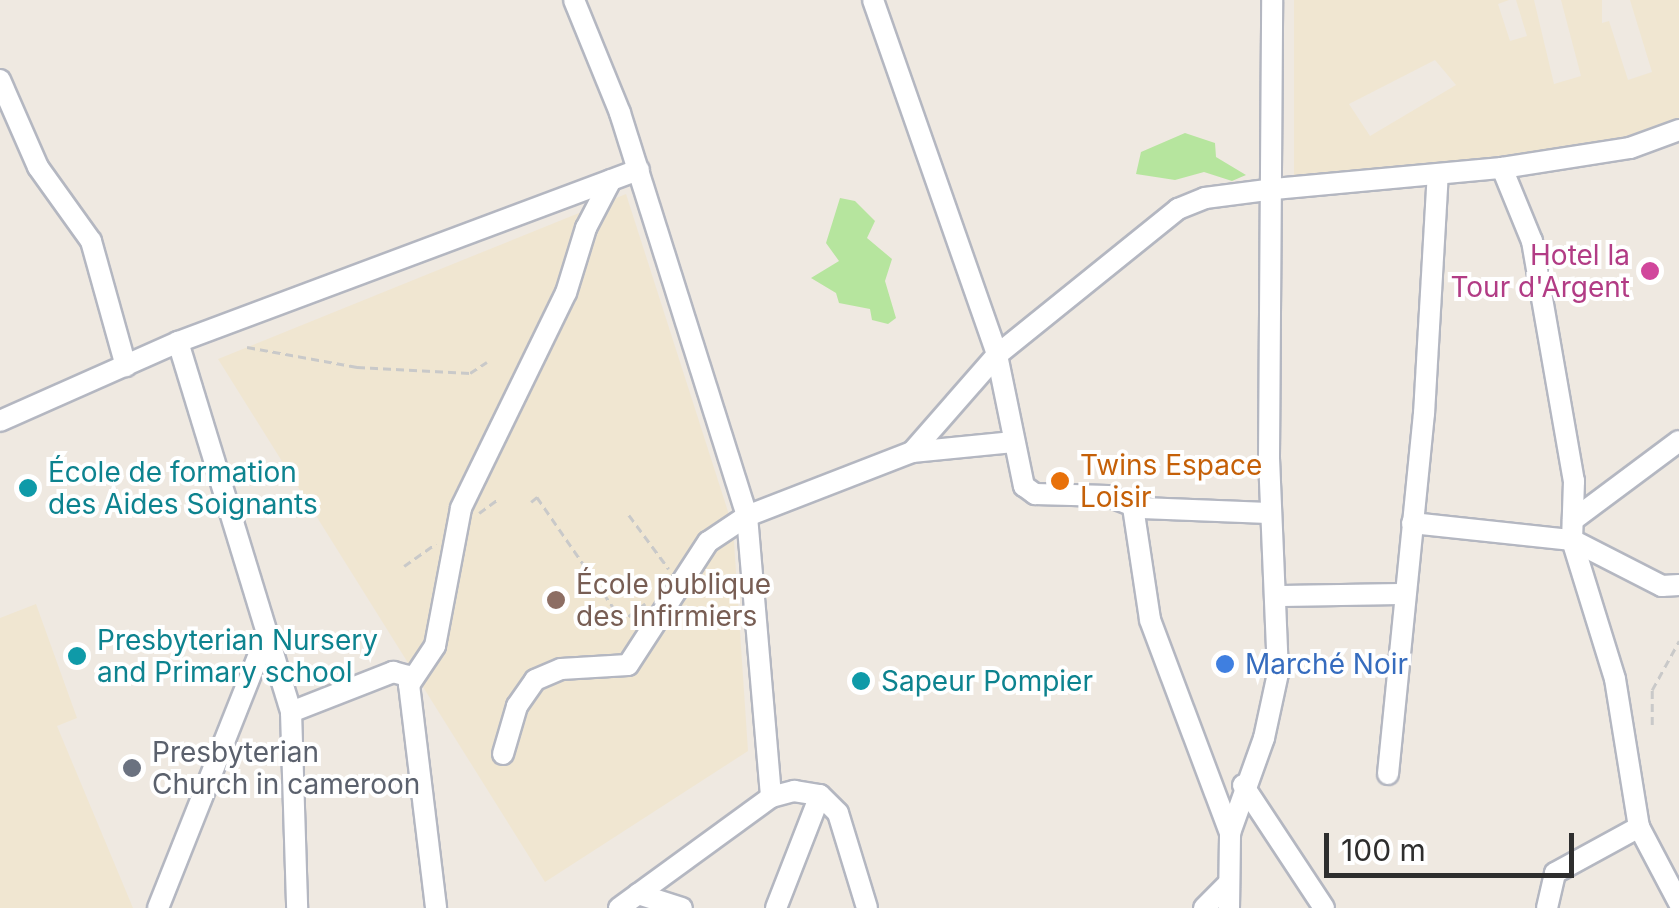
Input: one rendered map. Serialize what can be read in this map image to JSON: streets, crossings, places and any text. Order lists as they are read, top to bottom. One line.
{"places":["Hotel la Tour d'Argent","Twins Espace Loisir","École de formation des Aides Soignants","École publique des Infirmiers","Presbyterian Nursery and Primary school","Marché Noir","Sapeur Pompier","Presbyterian Church in cameroon"],"scale_bar":"100 m"}
